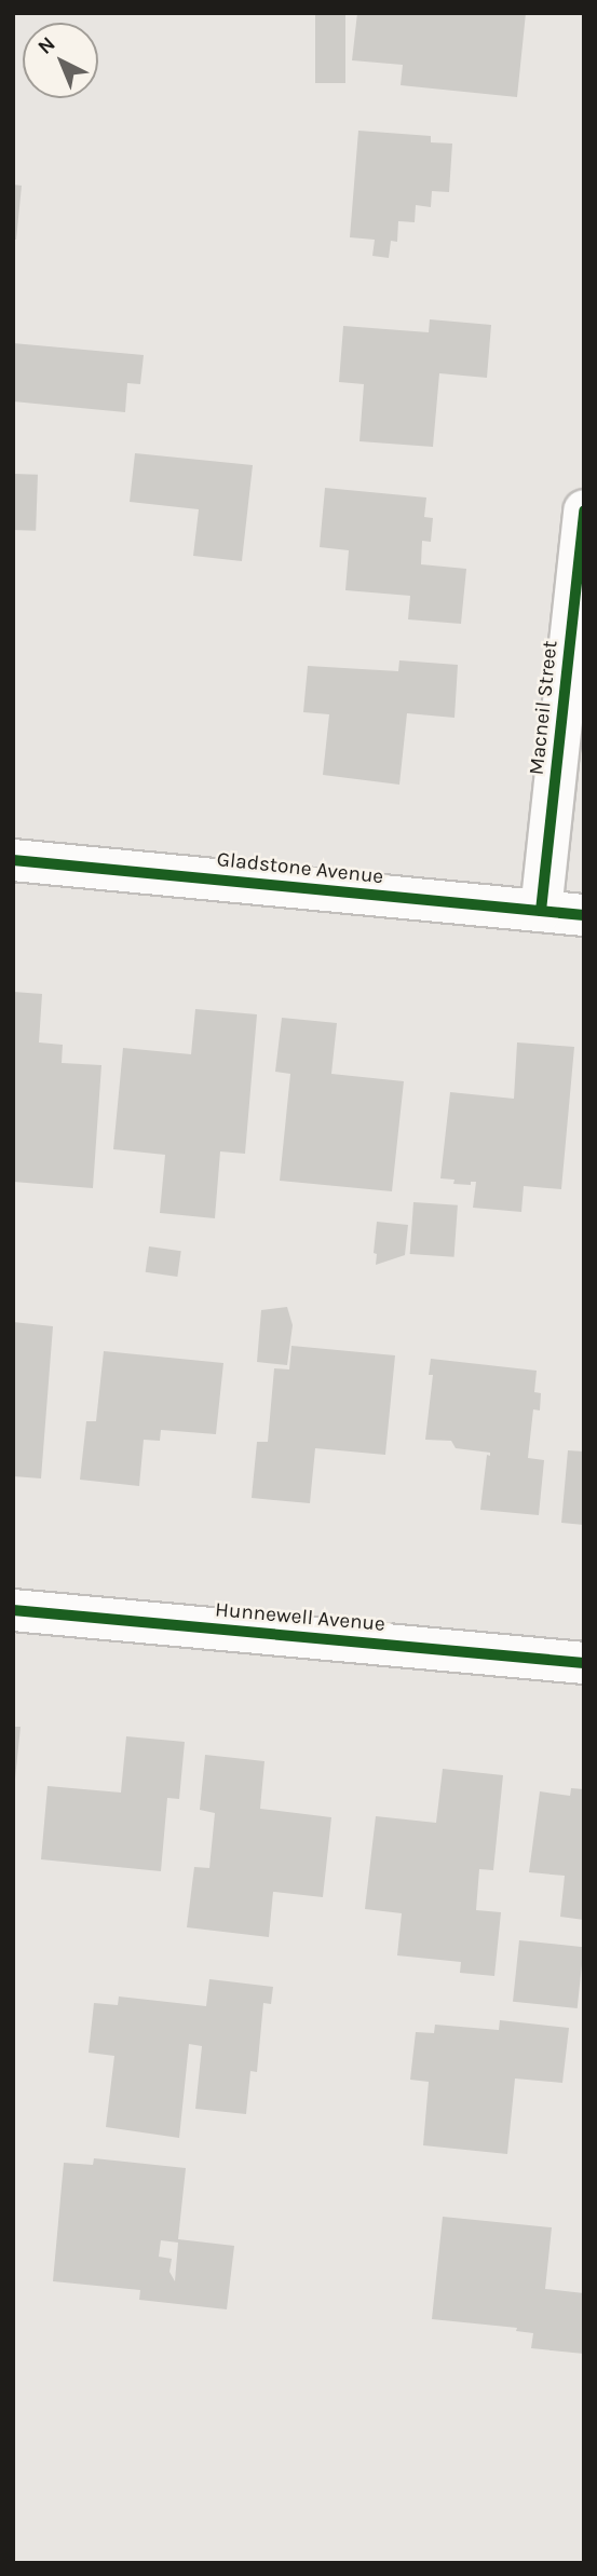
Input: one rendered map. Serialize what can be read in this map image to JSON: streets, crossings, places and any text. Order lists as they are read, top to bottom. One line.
{"streets":{"street":["Macneil Street","Gladstone Avenue","Hunnewell Avenue"]},"crossings":[["Macneil Street","Gladstone Avenue"]],"north":"top left"}
